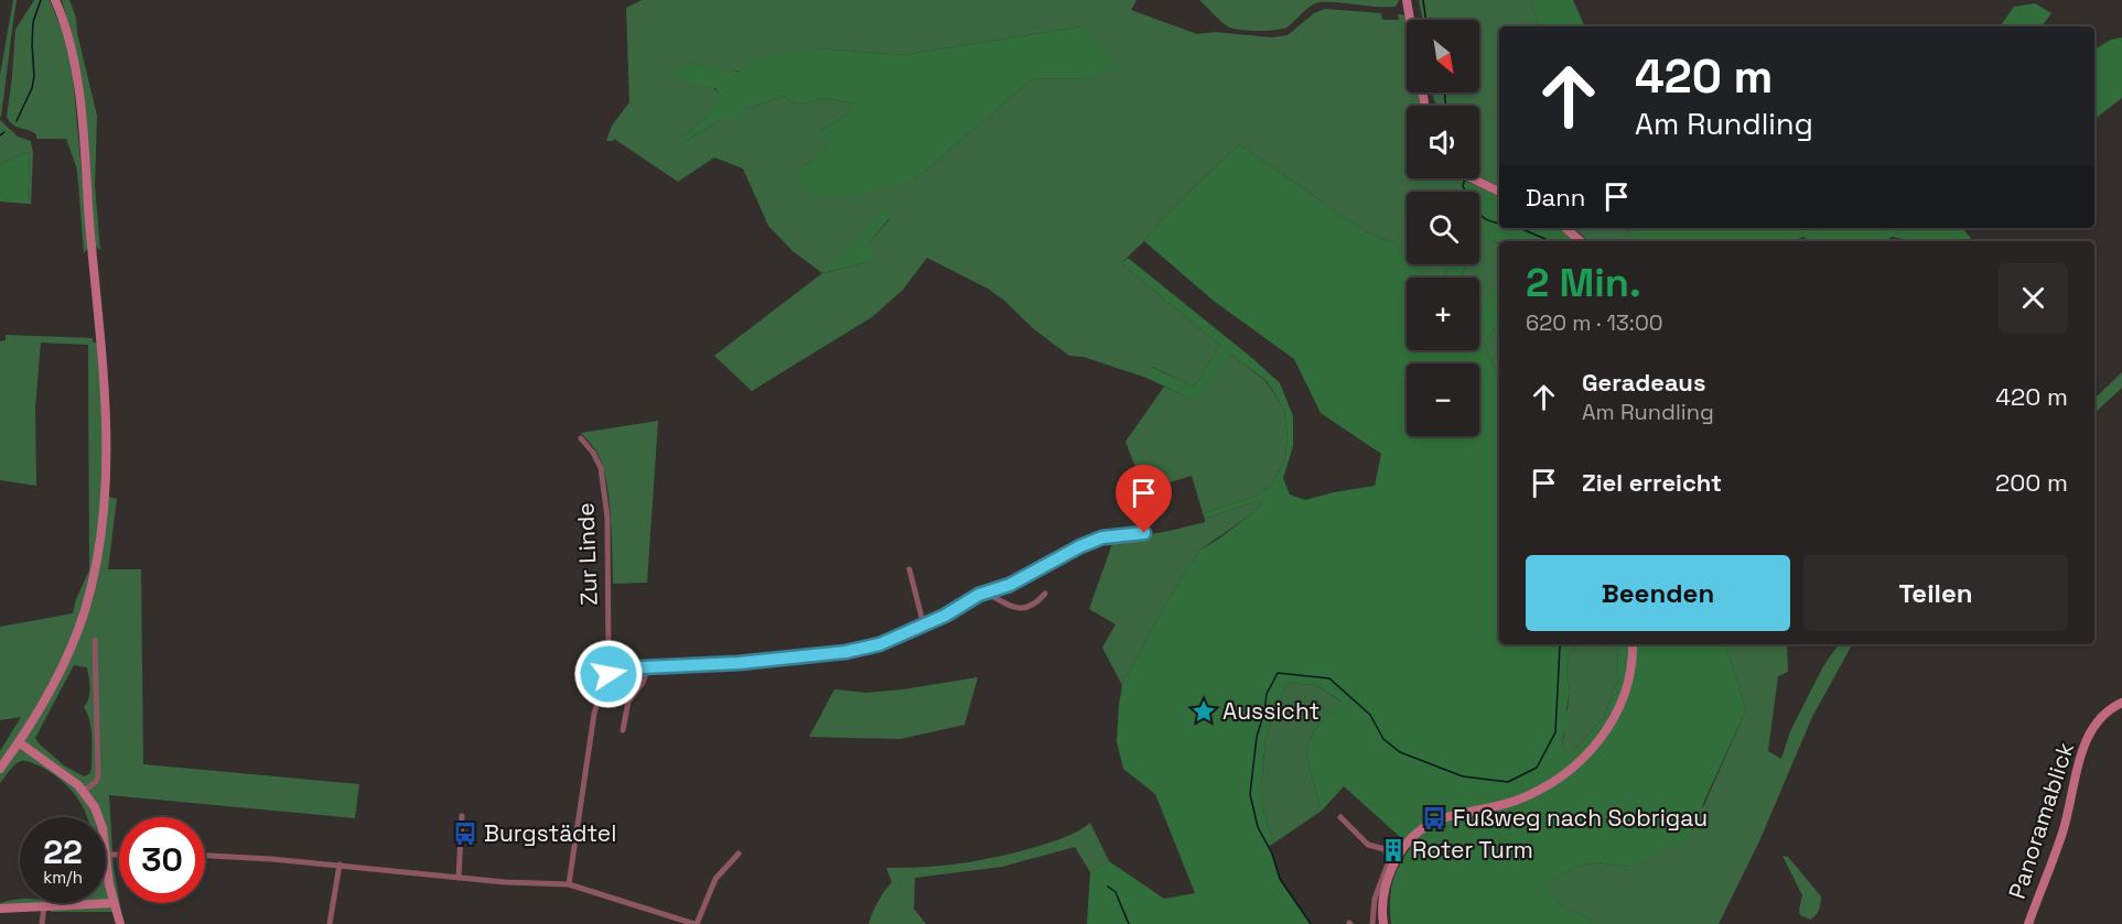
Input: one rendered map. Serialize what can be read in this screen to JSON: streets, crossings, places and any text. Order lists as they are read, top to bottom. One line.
{"streets":{"main road":["Panoramablick"],"street":["Zur Linde"]},"places":{"place":["Aussicht"],"bus stop":["Fußweg nach Sobrigau","Burgstädtel"],"building":["Roter Turm"]},"north":"bottom right","page":{"map_buttons":["+","−"],"turn":["420 m","Am Rundling"],"then":"Dann","heading":["2 Min.","620 m · 13:00"],"list":[{"name":"Geradeaus","note":"Am Rundling","value":"420 m"},{"name":"Ziel erreicht","value":"200 m"}],"buttons":["Beenden","Teilen"],"speed":"22 km/h","limit":"30"}}
